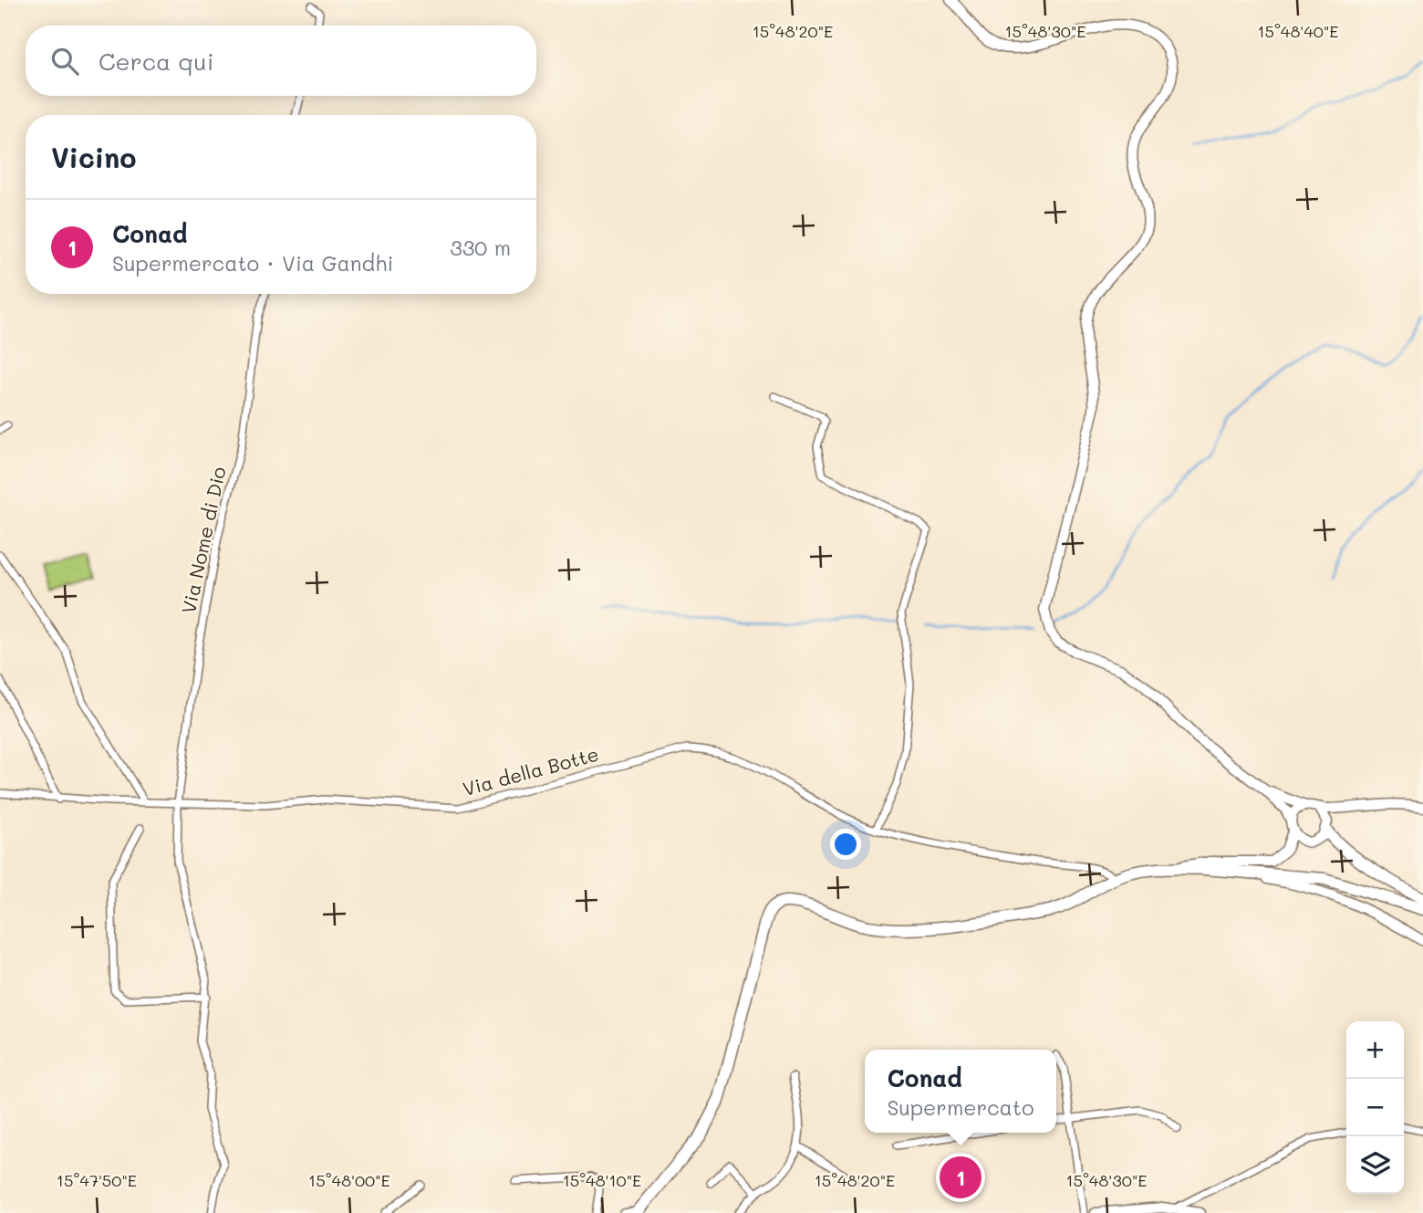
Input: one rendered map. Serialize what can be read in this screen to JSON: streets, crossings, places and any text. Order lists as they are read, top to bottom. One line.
{"streets":{"street":["Via Nome di Dio","Via della Botte"]},"crossings":[["Via Nome di Dio","Via della Botte"]],"page":{"search":"Cerca qui","heading":"Vicino","list":[{"mark":"1","name":"Conad","note":"Supermercato · Via Gandhi","value":"330 m"}],"map_buttons":["+","−"],"popup":["Conad","Supermercato"],"pins":"1"},"coordinates":["15°48'20\"E","15°48'30\"E","15°48'40\"E","15°47'50\"E","15°48'00\"E","15°48'10\"E"]}
